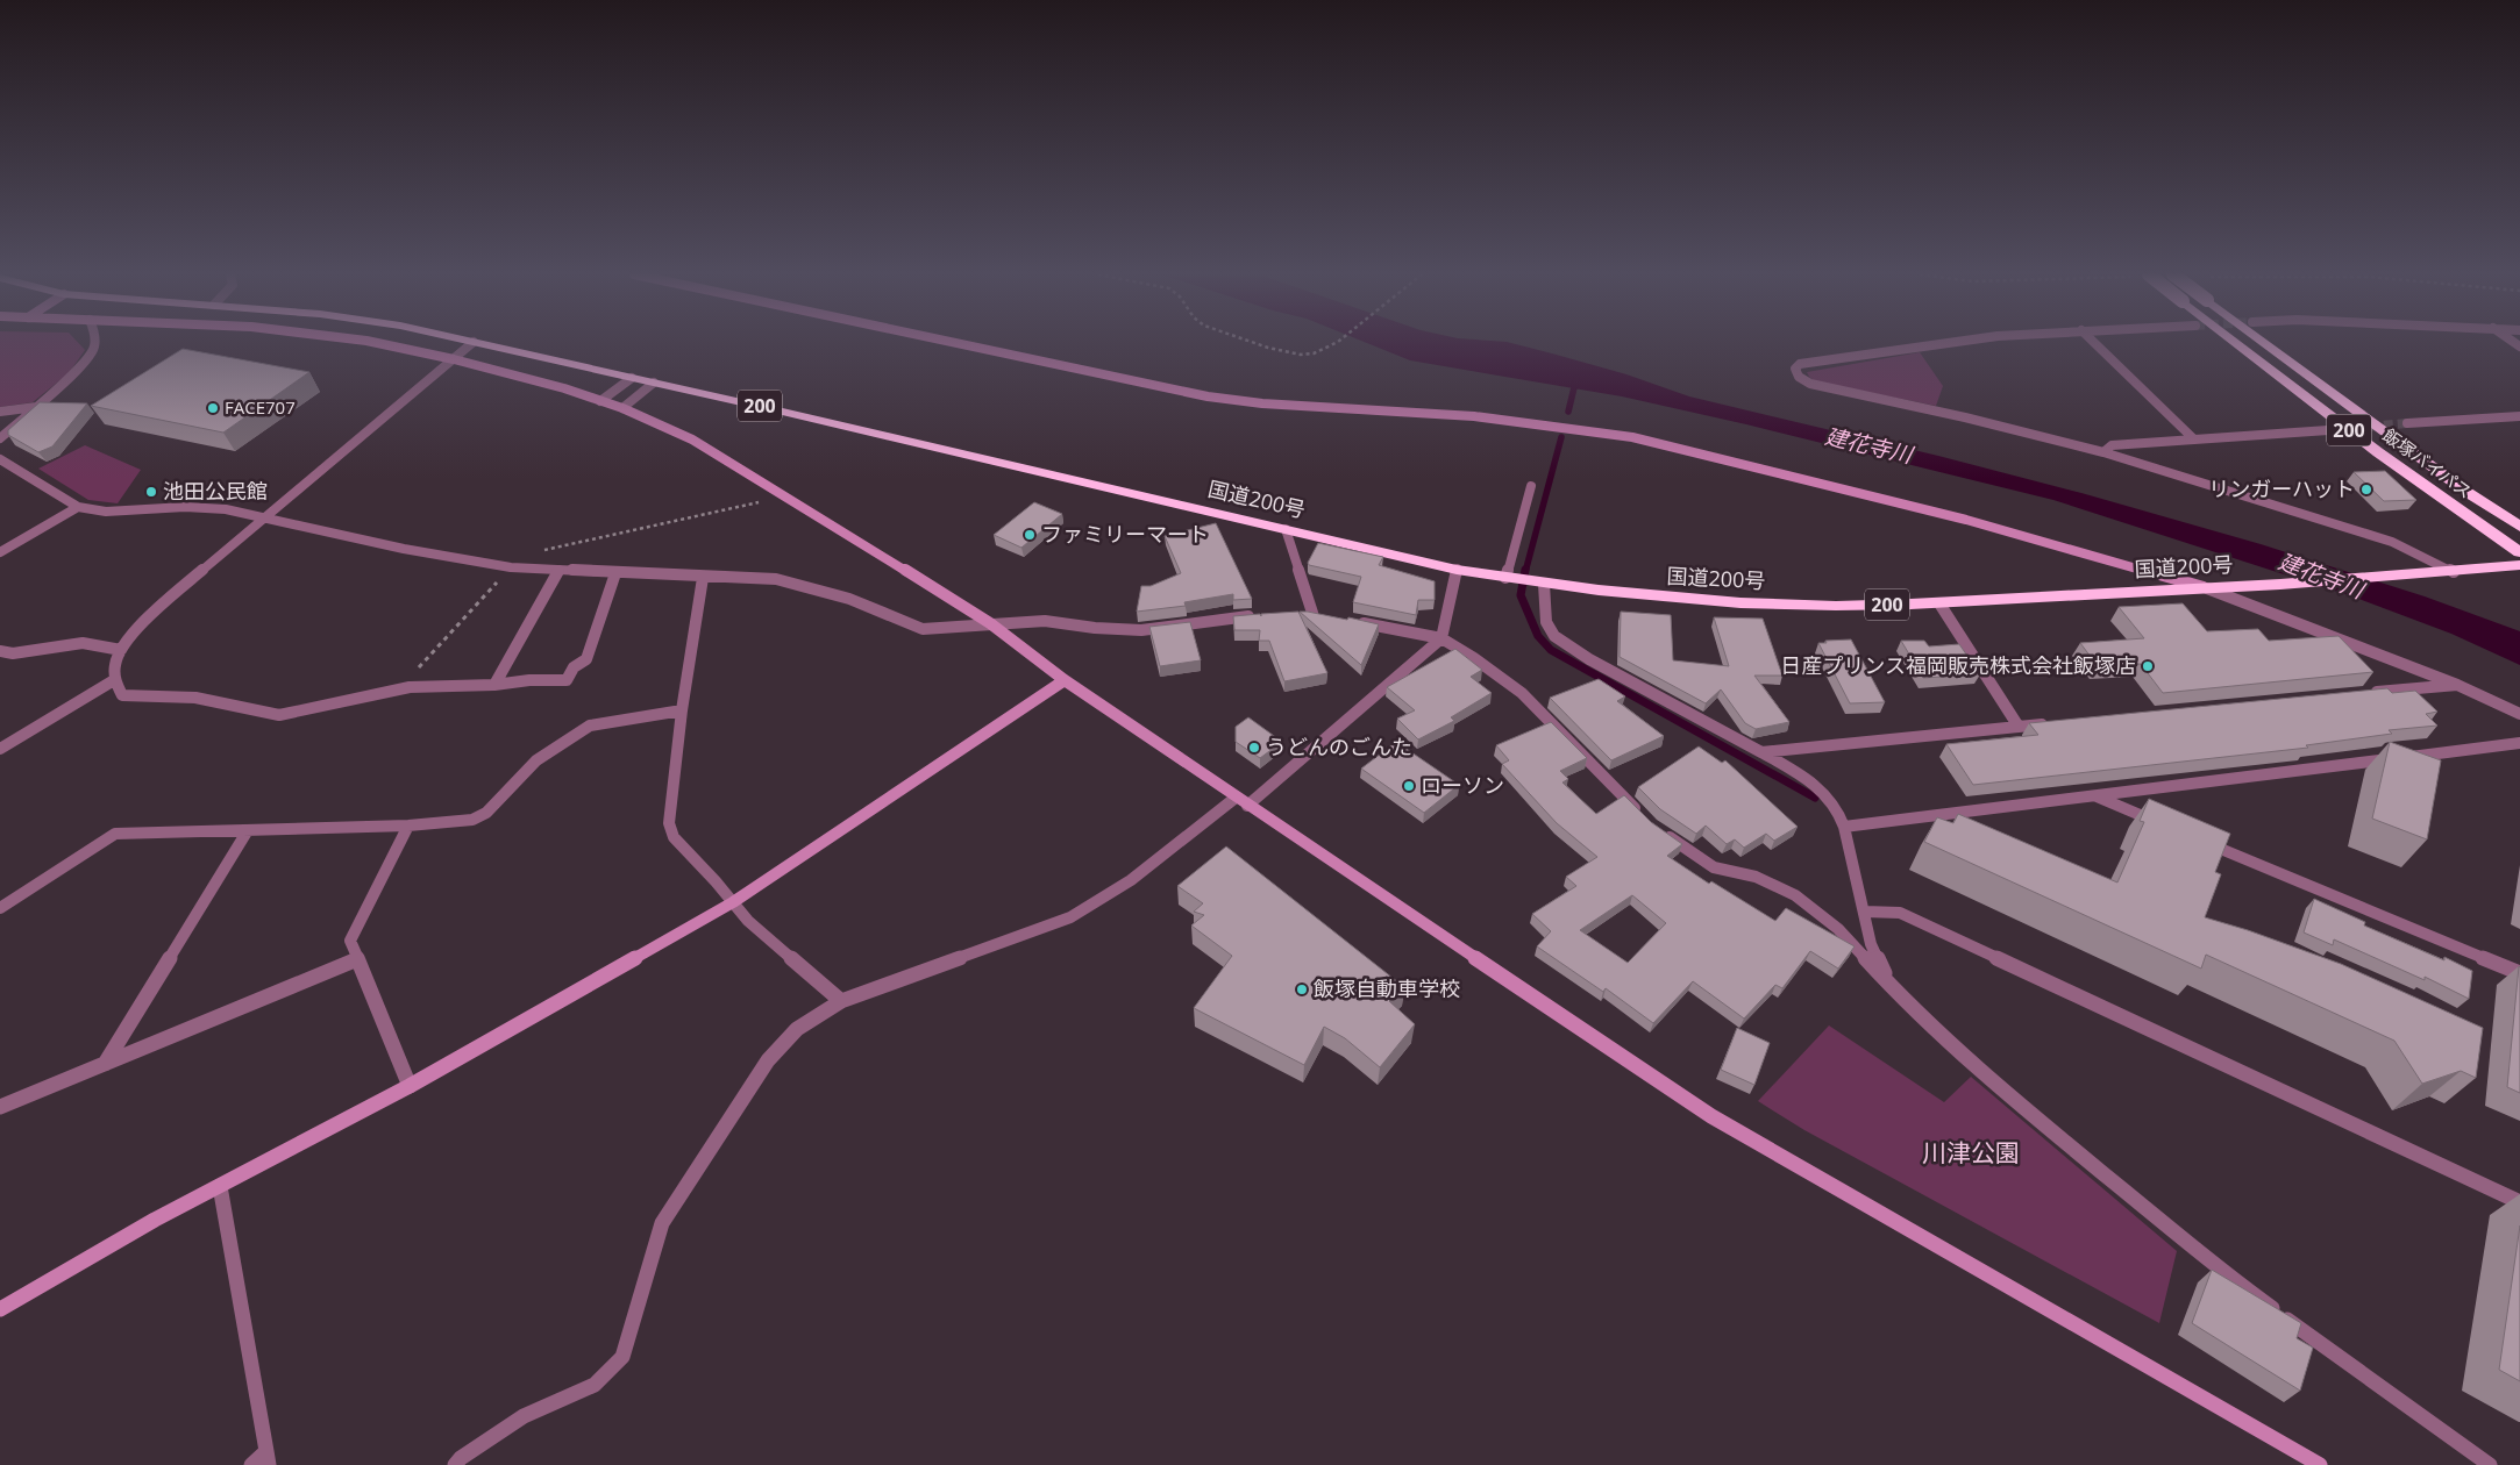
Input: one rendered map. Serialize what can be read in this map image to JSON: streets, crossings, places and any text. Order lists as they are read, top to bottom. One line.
{"streets":{"highway":["200","飯塚バイパス","国道200号"]},"water":["建花寺川"],"parks":["川津公園"],"places":["FACE707","リンガーハット","池田公民館","ファミリーマート","日産プリンス福岡販売株式会社飯塚店","うどんのごんた","ローソン","飯塚自動車学校"]}
